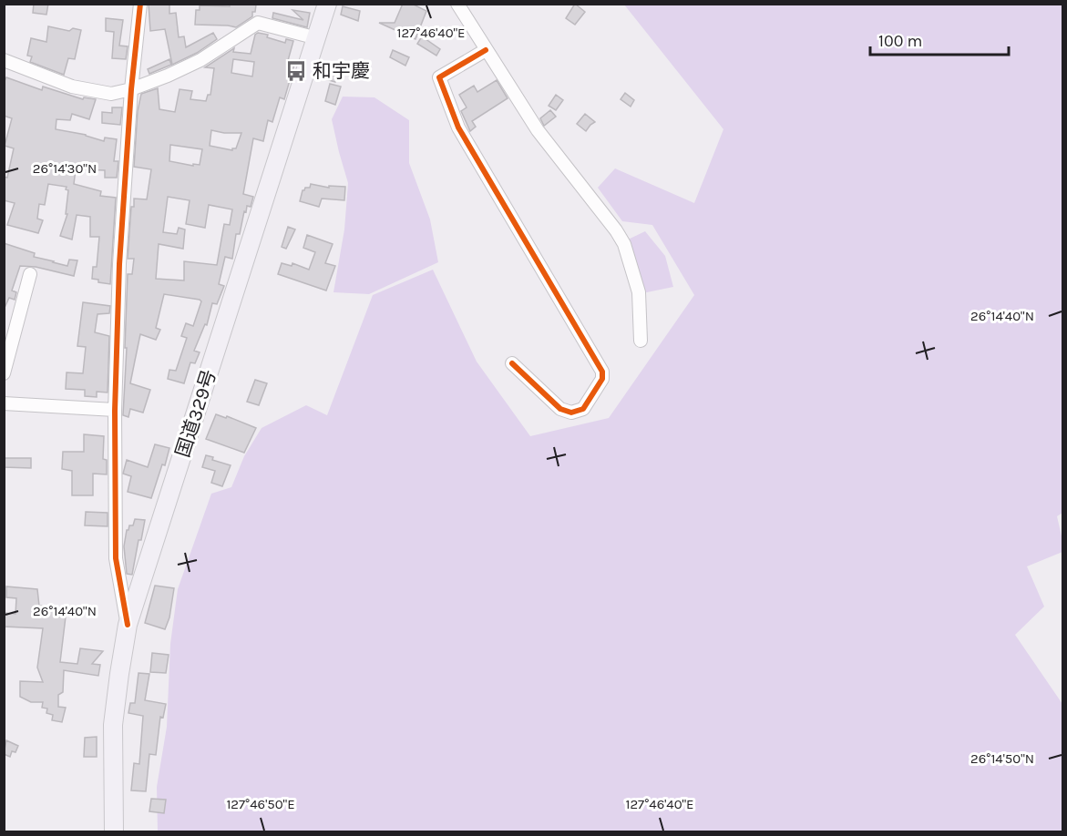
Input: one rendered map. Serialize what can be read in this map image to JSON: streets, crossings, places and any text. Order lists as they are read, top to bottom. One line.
{"streets":{"highway":["国道329号"]},"places":{"bus stop":["和宇慶"]},"scale_bar":"100 m","coordinates":["127°46'40\"E","26°14'30\"N","26°14'40\"N","26°14'50\"N","127°46'50\"E"]}
